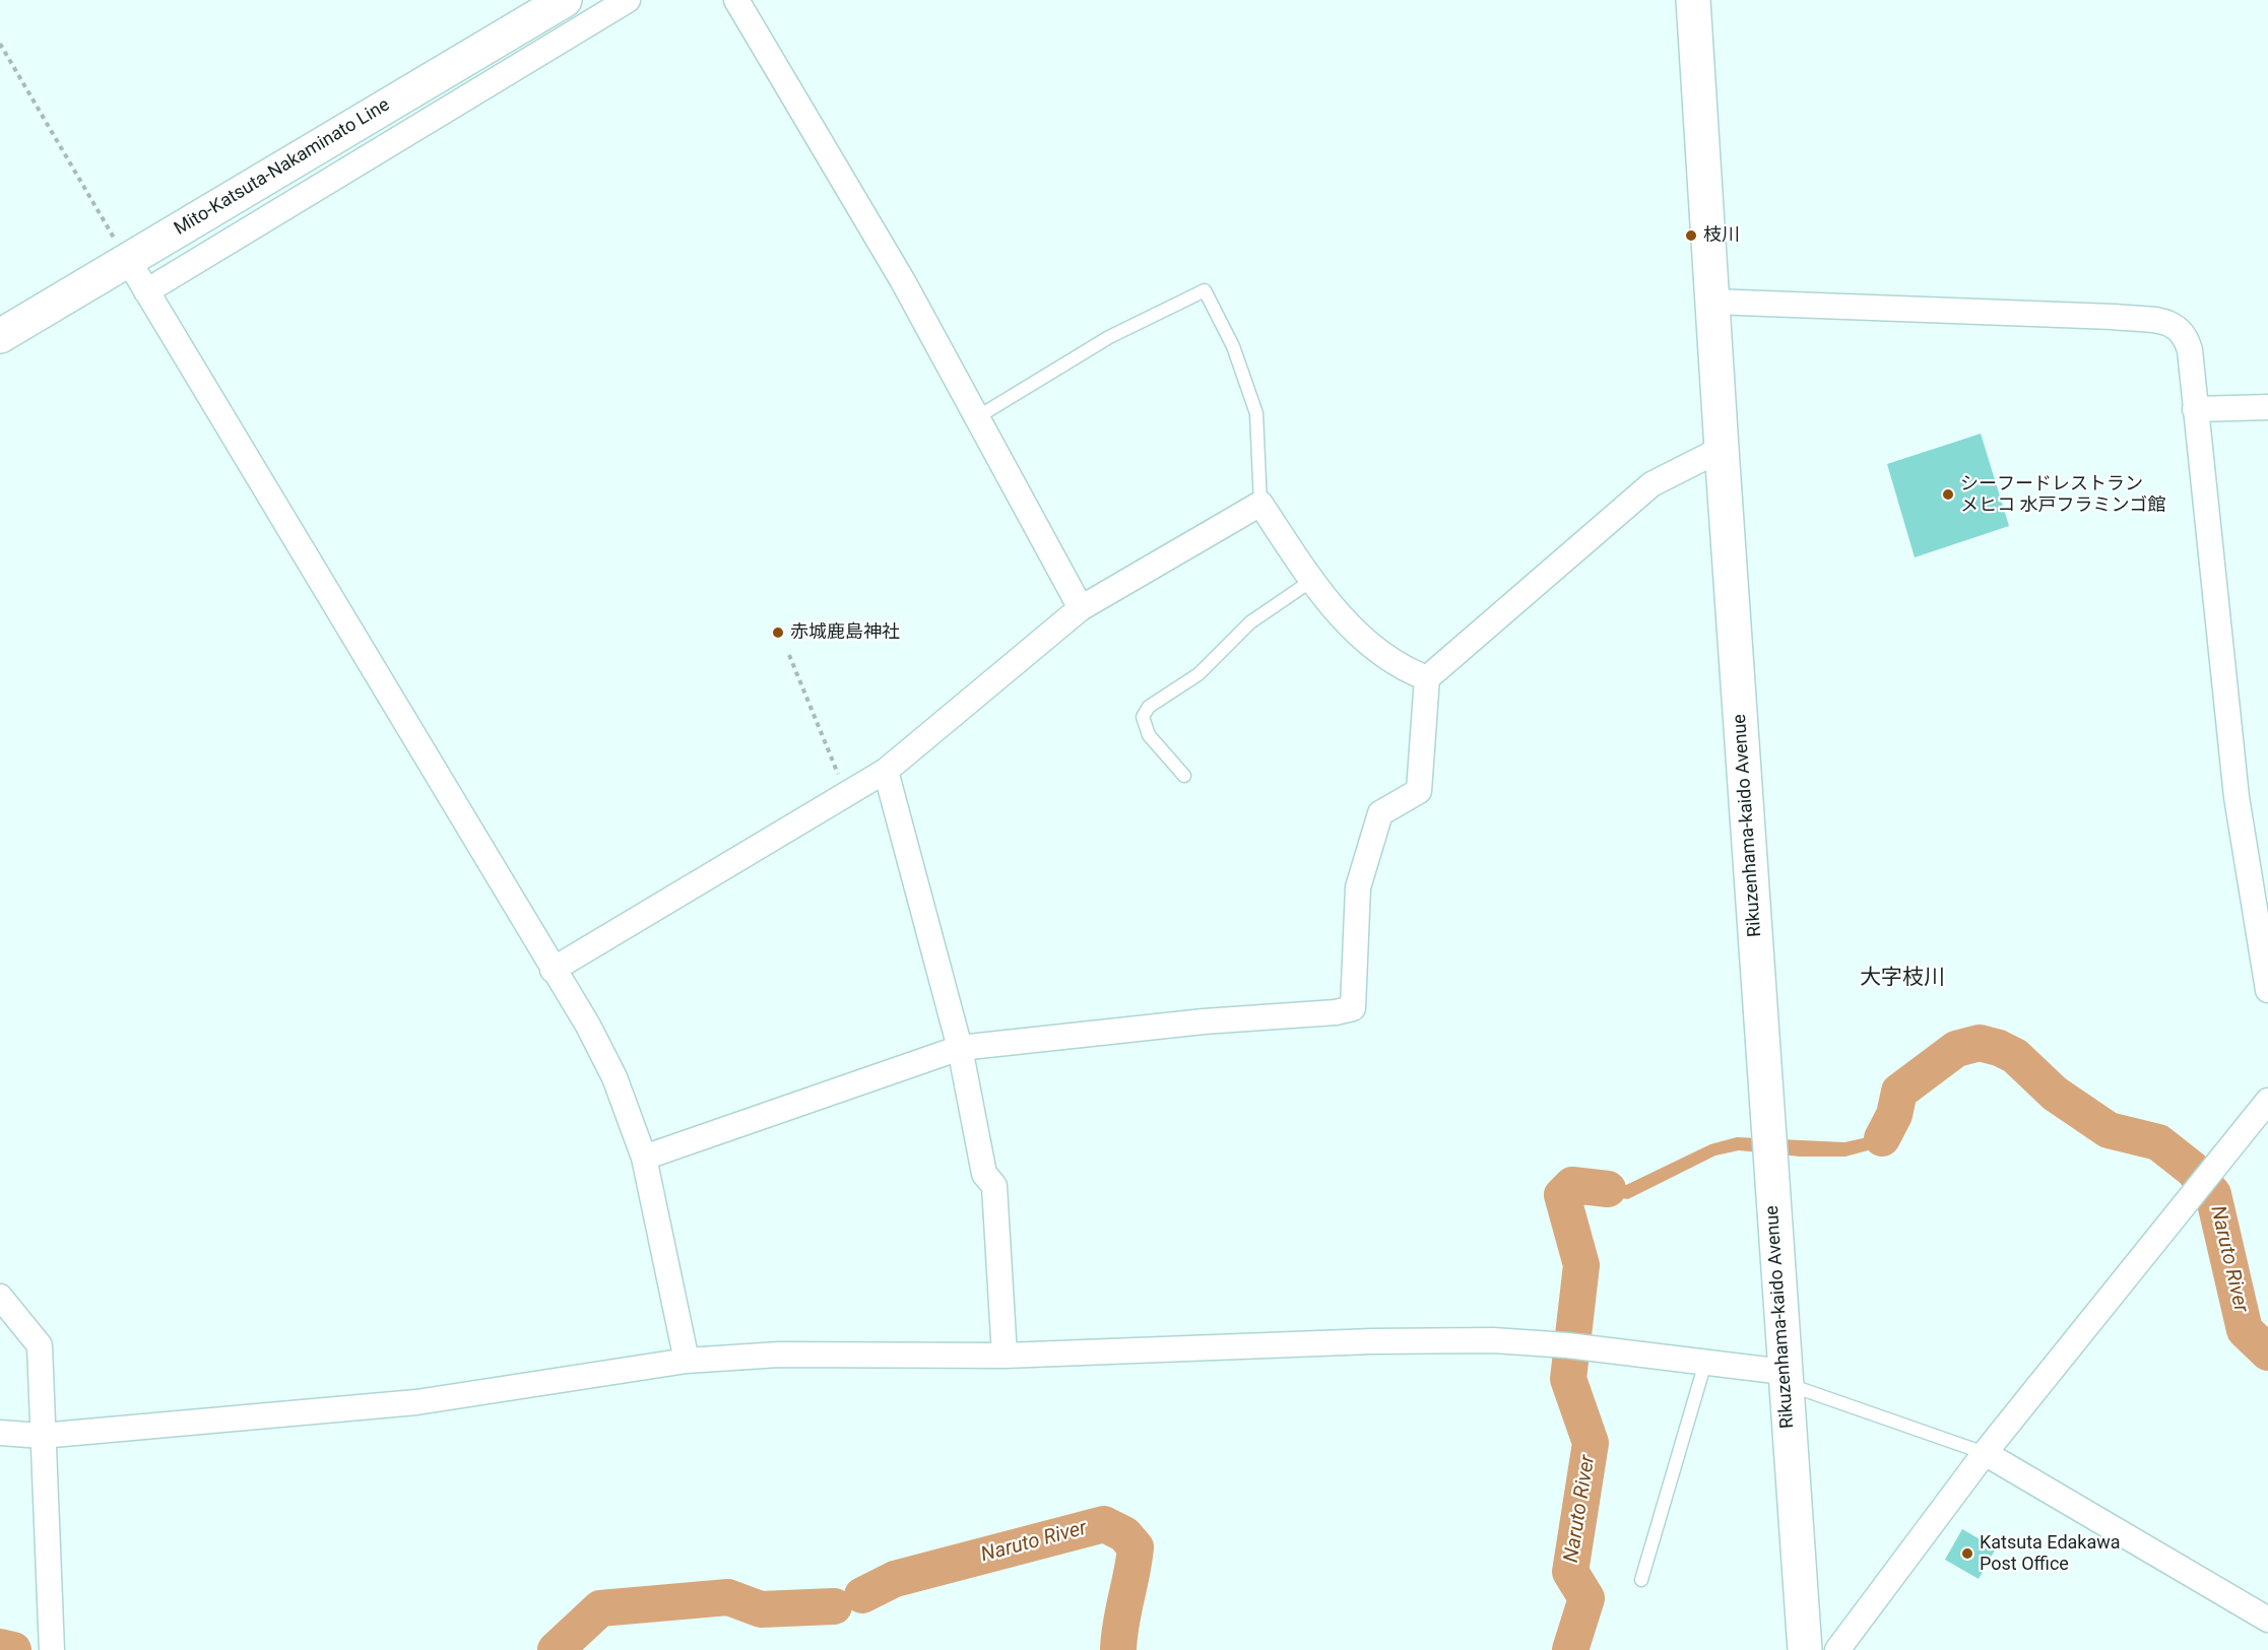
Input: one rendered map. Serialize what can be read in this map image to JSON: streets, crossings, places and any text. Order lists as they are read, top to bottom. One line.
{"streets":{"main road":["Mito-Katsuta-Nakaminato Line","Rikuzenhama-kaido Avenue"]},"districts":["大字枝川"],"water":["Naruto River"],"places":["枝川","シーフードレストラン メヒコ 水戸フラミンゴ館","赤城鹿島神社","Katsuta Edakawa Post Office"]}
